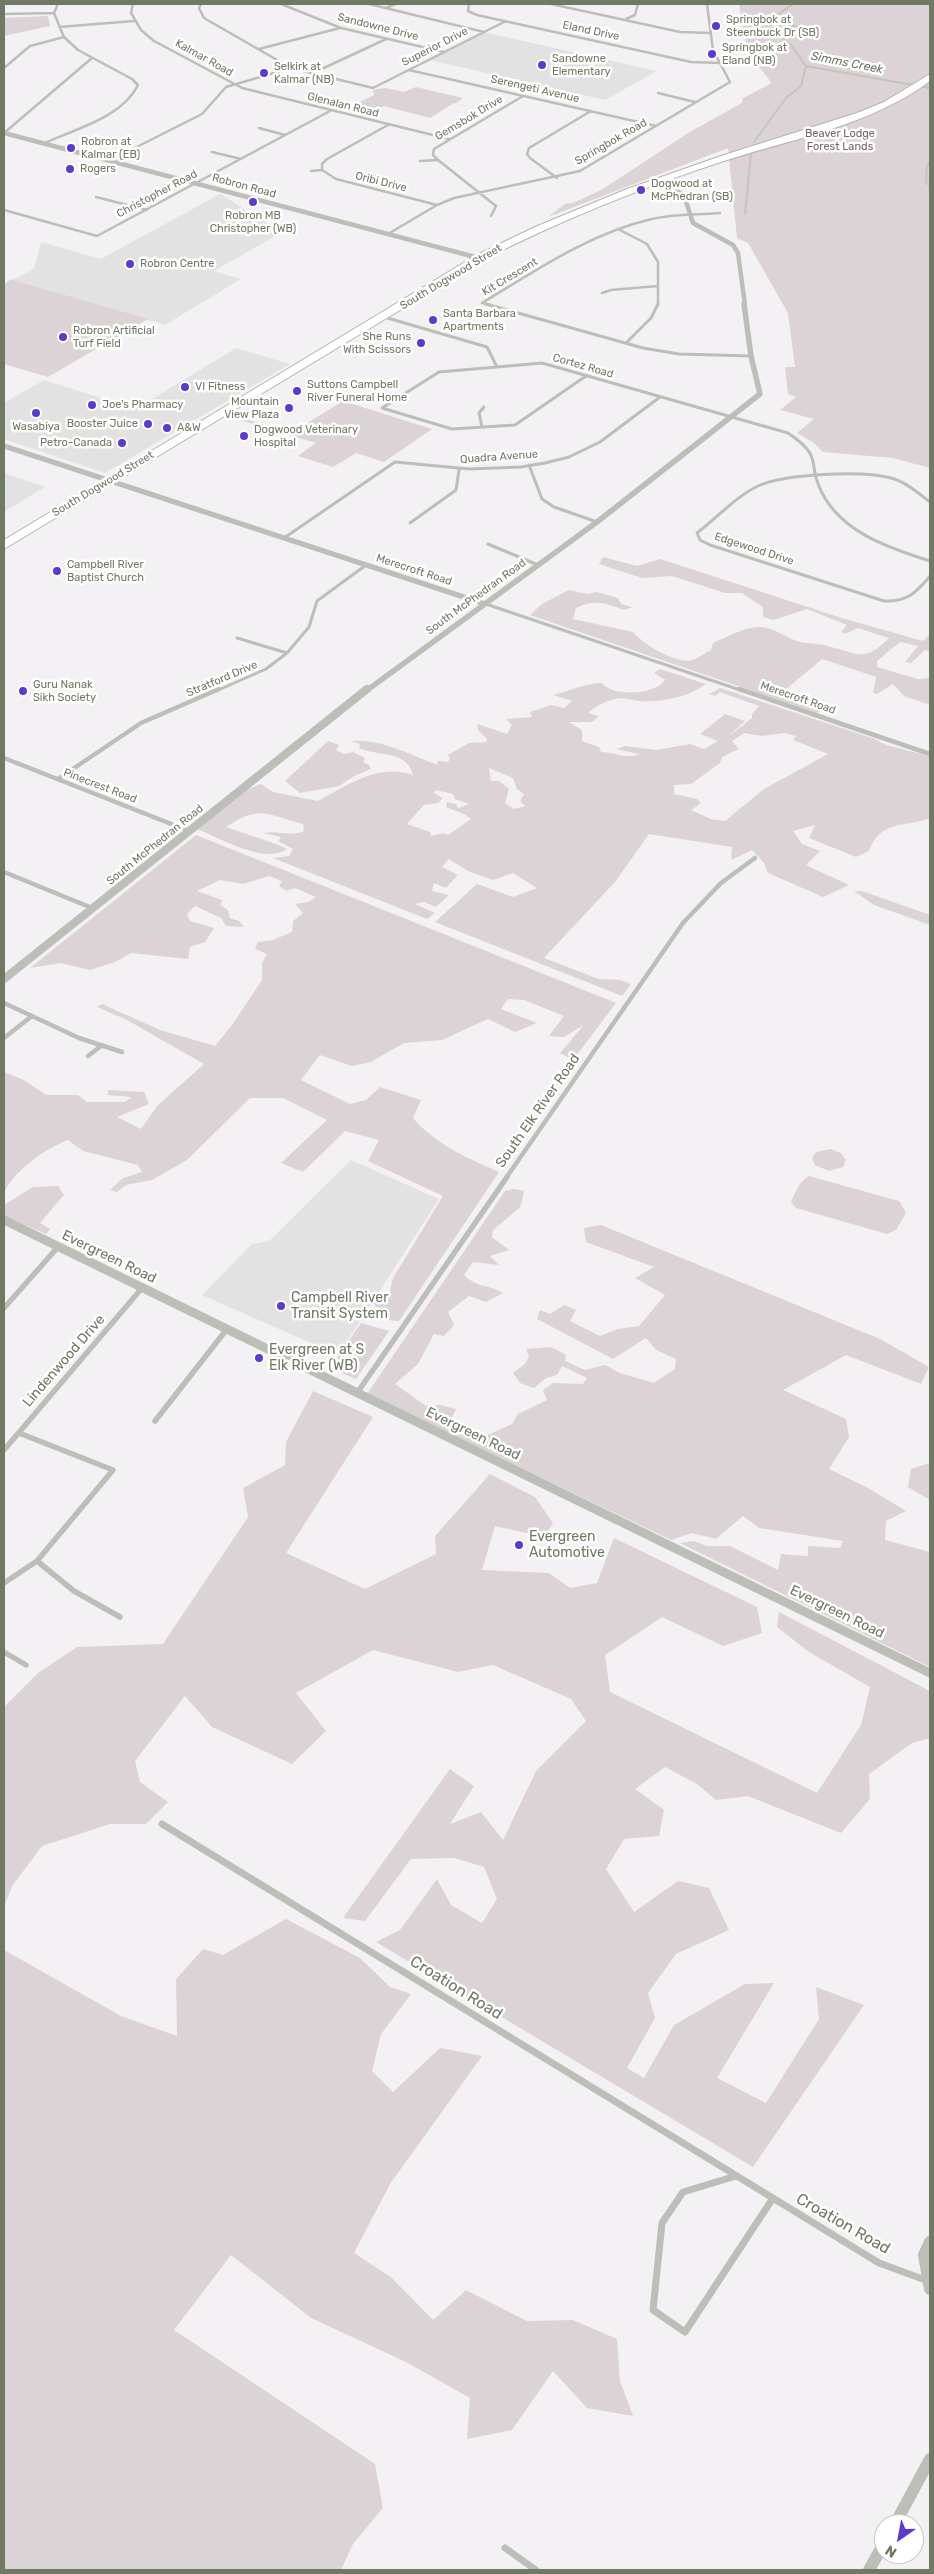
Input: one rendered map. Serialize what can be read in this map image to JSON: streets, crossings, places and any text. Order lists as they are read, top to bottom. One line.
{"streets":{"main road":["South Dogwood Street"],"street":["Sandowne Drive","Eland Drive","Superior Drive","Kalmar Road","Serengeti Avenue","Glenalan Road","Gemsbok Drive","Springbok Road","Oribi Drive","Robron Road","Christopher Road","Kit Crescent","Cortez Road","Quadra Avenue","Edgewood Drive","Merecroft Road","South McPhedran Road","Stratford Drive","Pinecrest Road","South Elk River Road","Evergreen Road","Lindenwood Drive","Croation Road"]},"crossings":[["Sandowne Drive","Superior Drive"],["Eland Drive","Superior Drive"],["Eland Drive","Springbok Road"],["Superior Drive","Serengeti Avenue"],["Kalmar Road","Glenalan Road"],["Kalmar Road","Robron Road"],["Serengeti Avenue","Gemsbok Drive"],["Serengeti Avenue","Springbok Road"],["Glenalan Road","Gemsbok Drive"],["Glenalan Road","Christopher Road"],["Gemsbok Drive","Springbok Road"],["Springbok Road","Oribi Drive"],["Springbok Road","Robron Road"],["Robron Road","Christopher Road"],["Robron Road","South Dogwood Street"],["South Dogwood Street","Merecroft Road"],["South Dogwood Street","South McPhedran Road"],["Kit Crescent","South McPhedran Road"],["Cortez Road","Quadra Avenue"],["Cortez Road","Edgewood Drive"],["Cortez Road","South McPhedran Road"],["Quadra Avenue","Merecroft Road"],["Merecroft Road","South McPhedran Road"],["Merecroft Road","Stratford Drive"],["South McPhedran Road","Pinecrest Road"],["Stratford Drive","Pinecrest Road"],["South Elk River Road","Evergreen Road"],["Evergreen Road","Lindenwood Drive"]],"water":["Simms Creek"],"parks":["Beaver Lodge Forest Lands"],"places":["Springbok at Steenbuck Dr (SB)","Springbok at Eland (NB)","Sandowne Elementary","Selkirk at Kalmar (NB)","Robron at Kalmar (EB)","Rogers","Dogwood at McPhedran (SB)","Robron MB Christopher (WB)","Robron Centre","Santa Barbara Apartments","Robron Artificial Turf Field","She Runs With Scissors","VI Fitness","Suttons Campbell River Funeral Home","Joe's Pharmacy","Mountain View Plaza","Wasabiya","Booster Juice","A&W","Dogwood Veterinary Hospital","Petro-Canada","Campbell River Baptist Church","Guru Nanak Sikh Society","Campbell River Transit System","Evergreen at S Elk River (WB)","Evergreen Automotive"],"north":"bottom left"}
